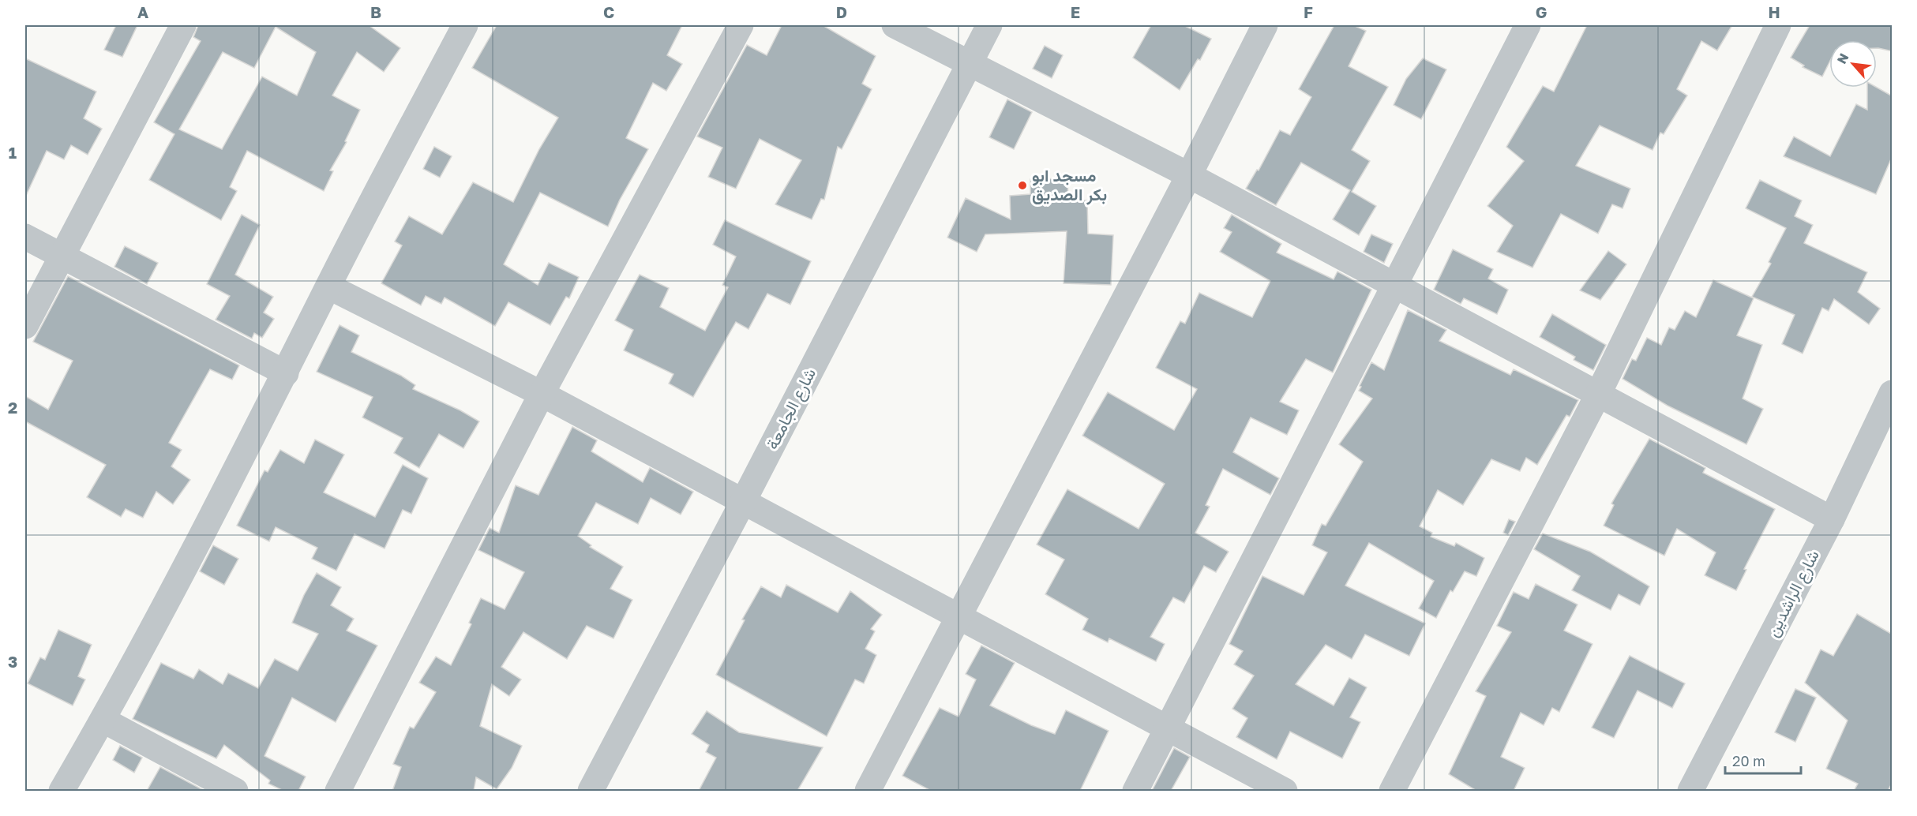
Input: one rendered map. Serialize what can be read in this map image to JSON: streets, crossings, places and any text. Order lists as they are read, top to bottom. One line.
{"streets":{"street":["شارع الجامعة","شارع الراشدين"]},"places":["مسجد ابو بكر الصديق"],"scale_bar":"20 m","north":"top left","grid":{"columns":["A","B","C","D","E","F","G","H"],"rows":["1","2","3"]}}
